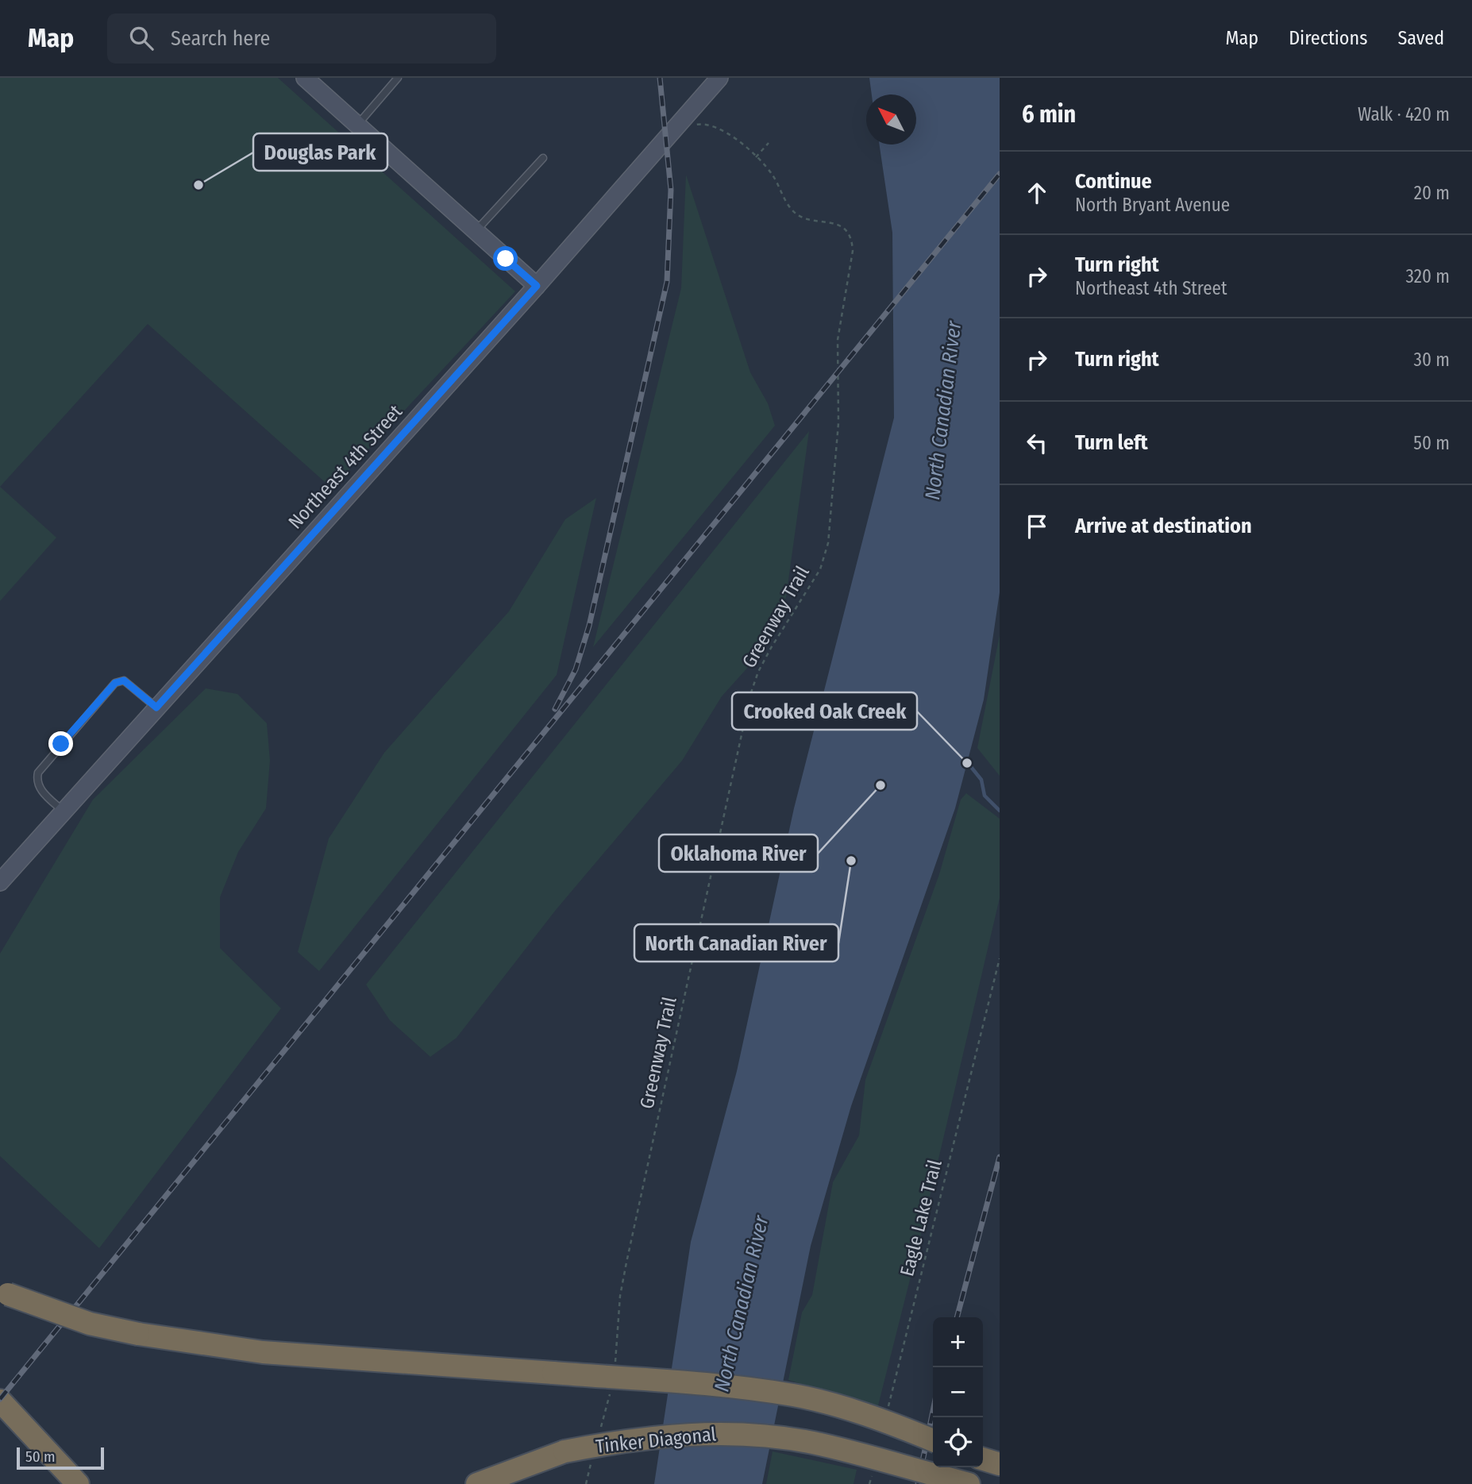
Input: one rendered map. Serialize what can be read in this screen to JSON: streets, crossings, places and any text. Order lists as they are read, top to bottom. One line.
{"streets":{"highway":["Tinker Diagonal"],"street":["Northeast 4th Street"],"path":["Greenway Trail","Eagle Lake Trail"]},"water":["North Canadian River"],"places":["Douglas Park","Crooked Oak Creek","Oklahoma River","North Canadian River"],"scale_bar":"50 m","north":"top left","page":{"header":"Map","search":"Search here","nav":["Map","Directions","Saved"],"heading":["6 min","Walk · 420 m"],"list":[["Continue","North Bryant Avenue","20 m"],["Turn right","Northeast 4th Street","320 m"],["Turn right","30 m"],["Turn left","50 m"],"Arrive at destination"],"map_buttons":["+","−"],"scale":"50 m"}}
